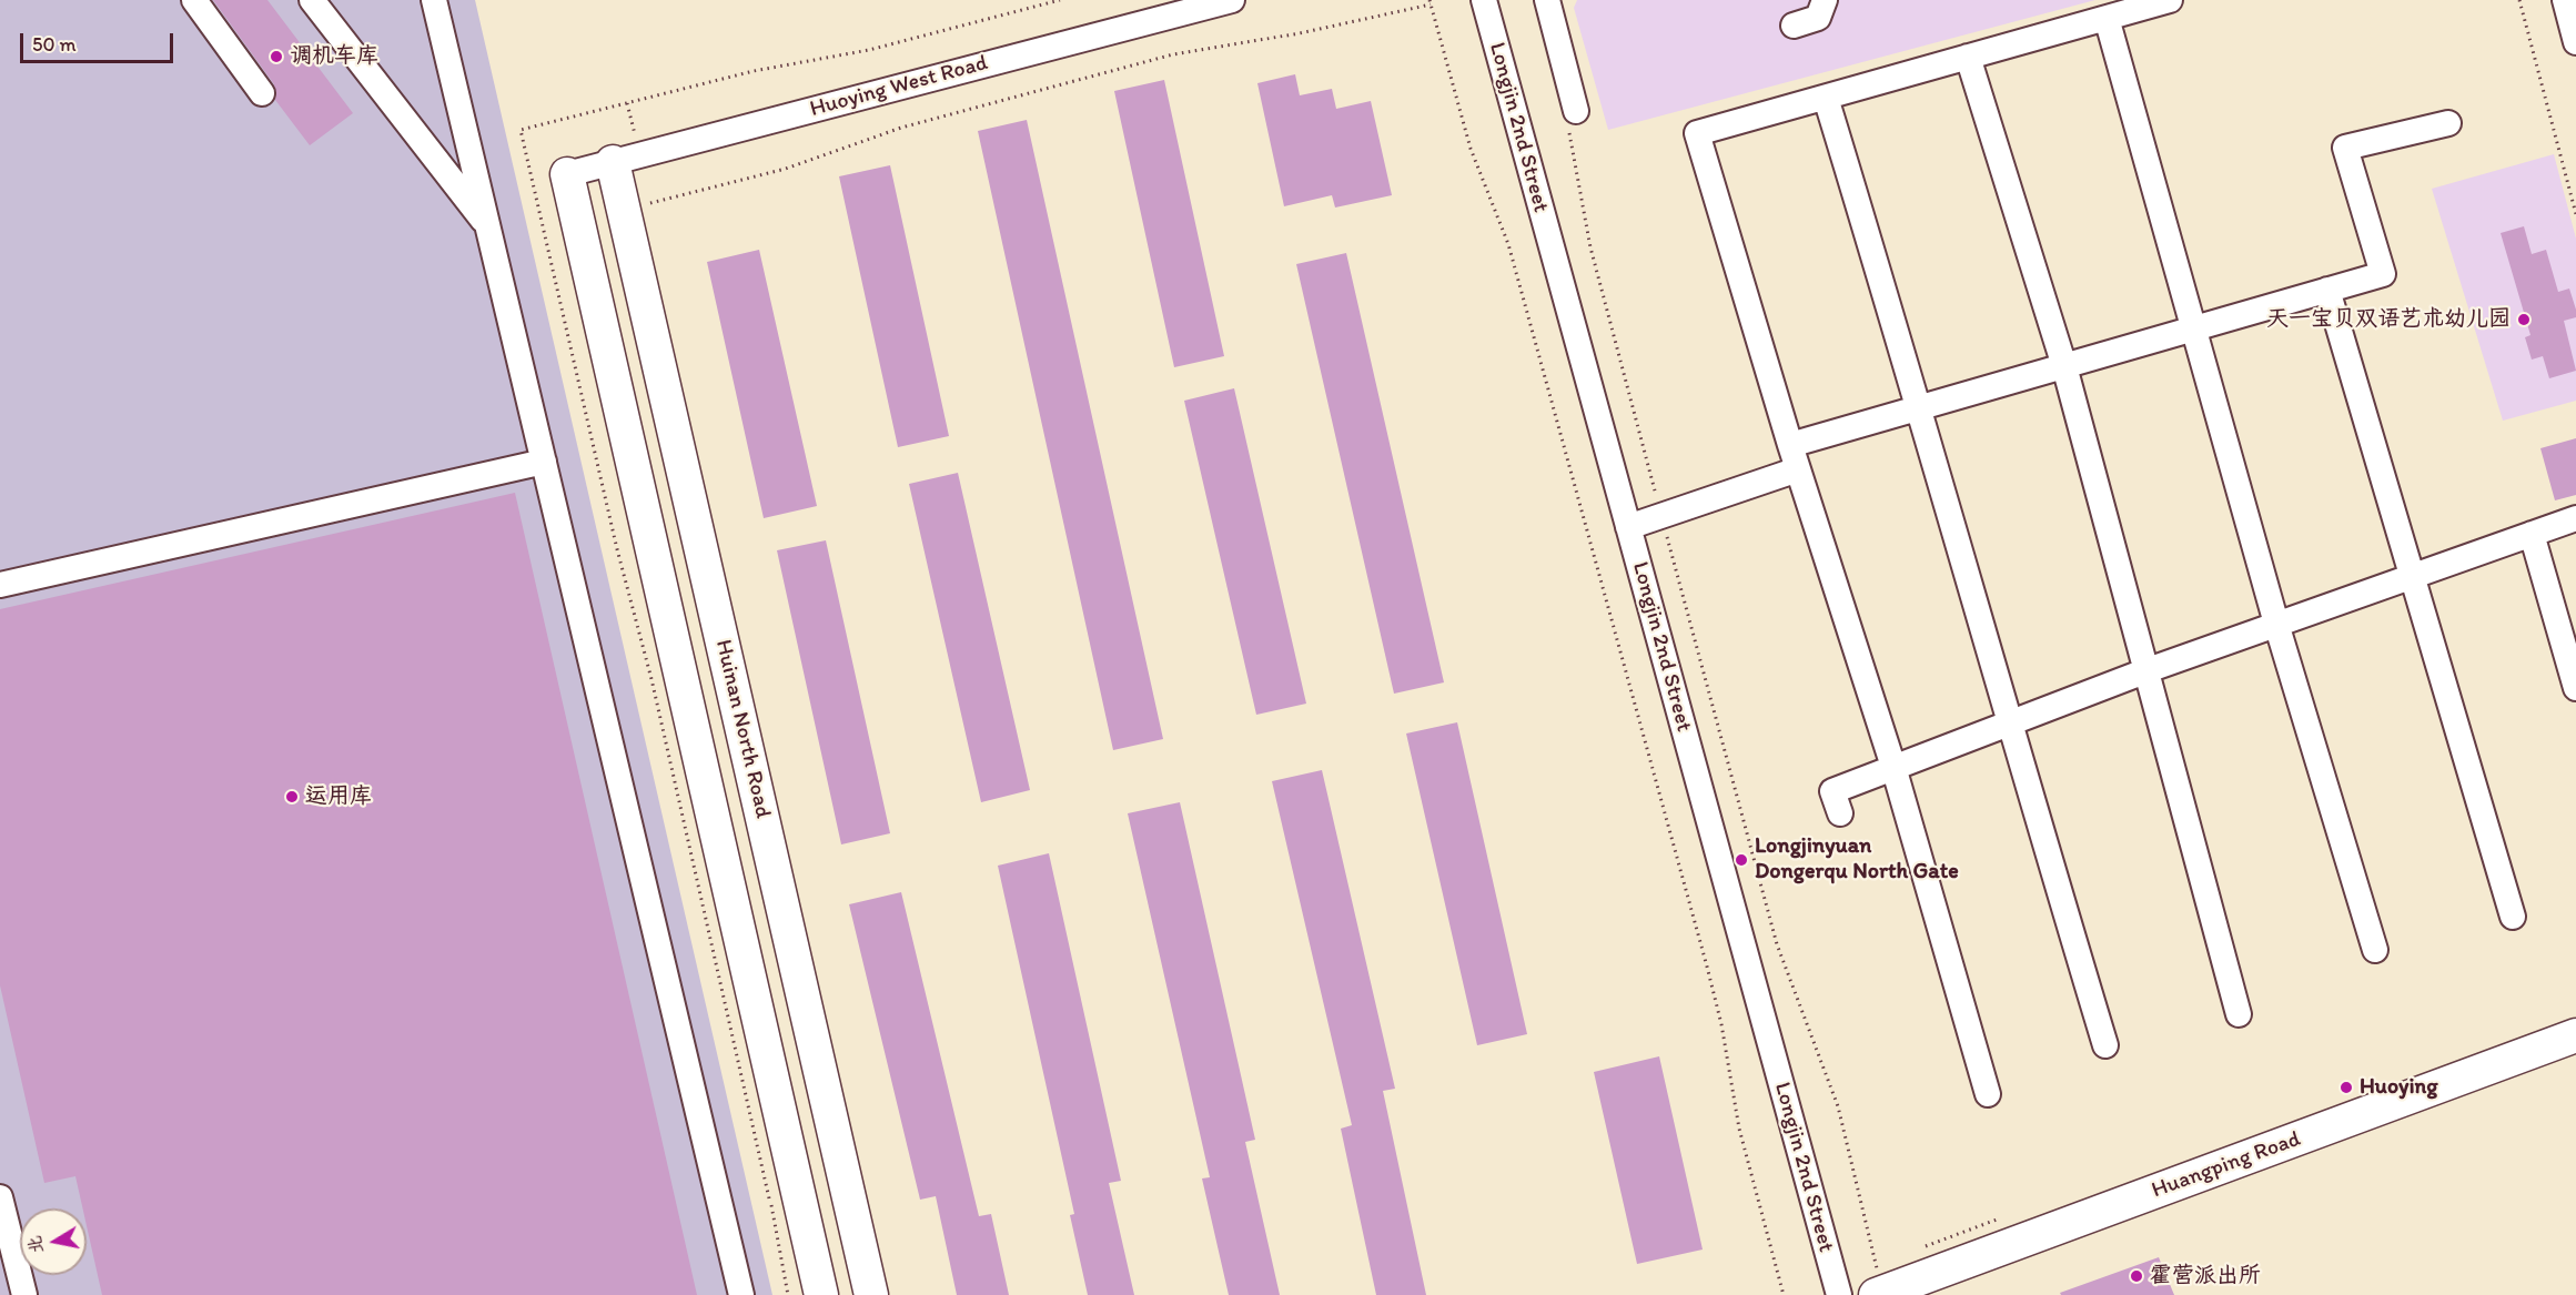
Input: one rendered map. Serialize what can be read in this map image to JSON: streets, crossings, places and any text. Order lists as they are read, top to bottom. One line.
{"streets":{"main road":["Huinan North Road","Huangping Road"],"street":["Huoying West Road","Longjin 2nd Street"]},"crossings":[["Huoying West Road","Huinan North Road"]],"places":["调机车库","天一宝贝双语艺术幼儿园","运用库","Longjinyuan Dongerqu North Gate","Huoying","霍营派出所"],"scale_bar":"50 m","north":"left"}
